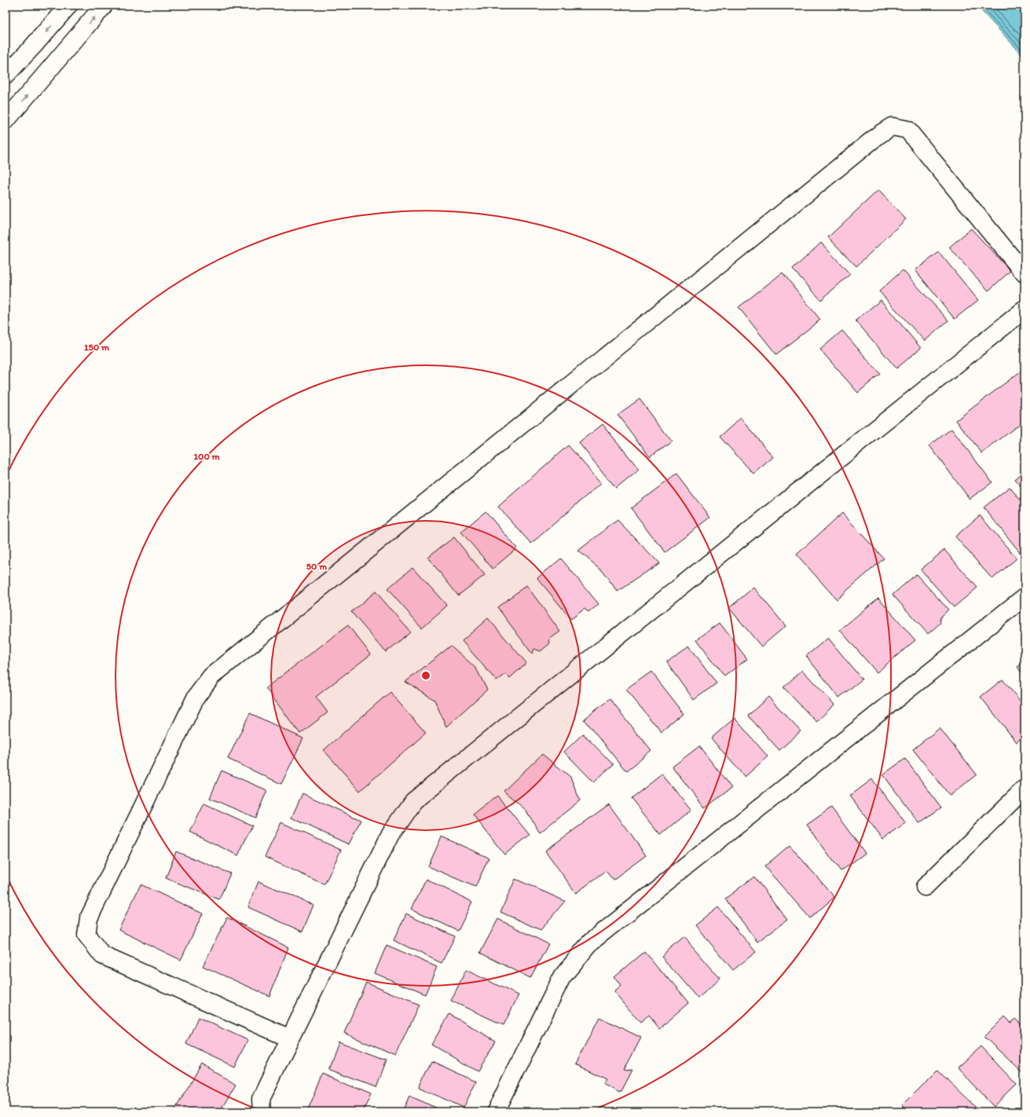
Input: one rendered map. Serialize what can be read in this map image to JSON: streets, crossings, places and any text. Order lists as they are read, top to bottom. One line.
{"rings":["150 m","100 m","50 m"]}
